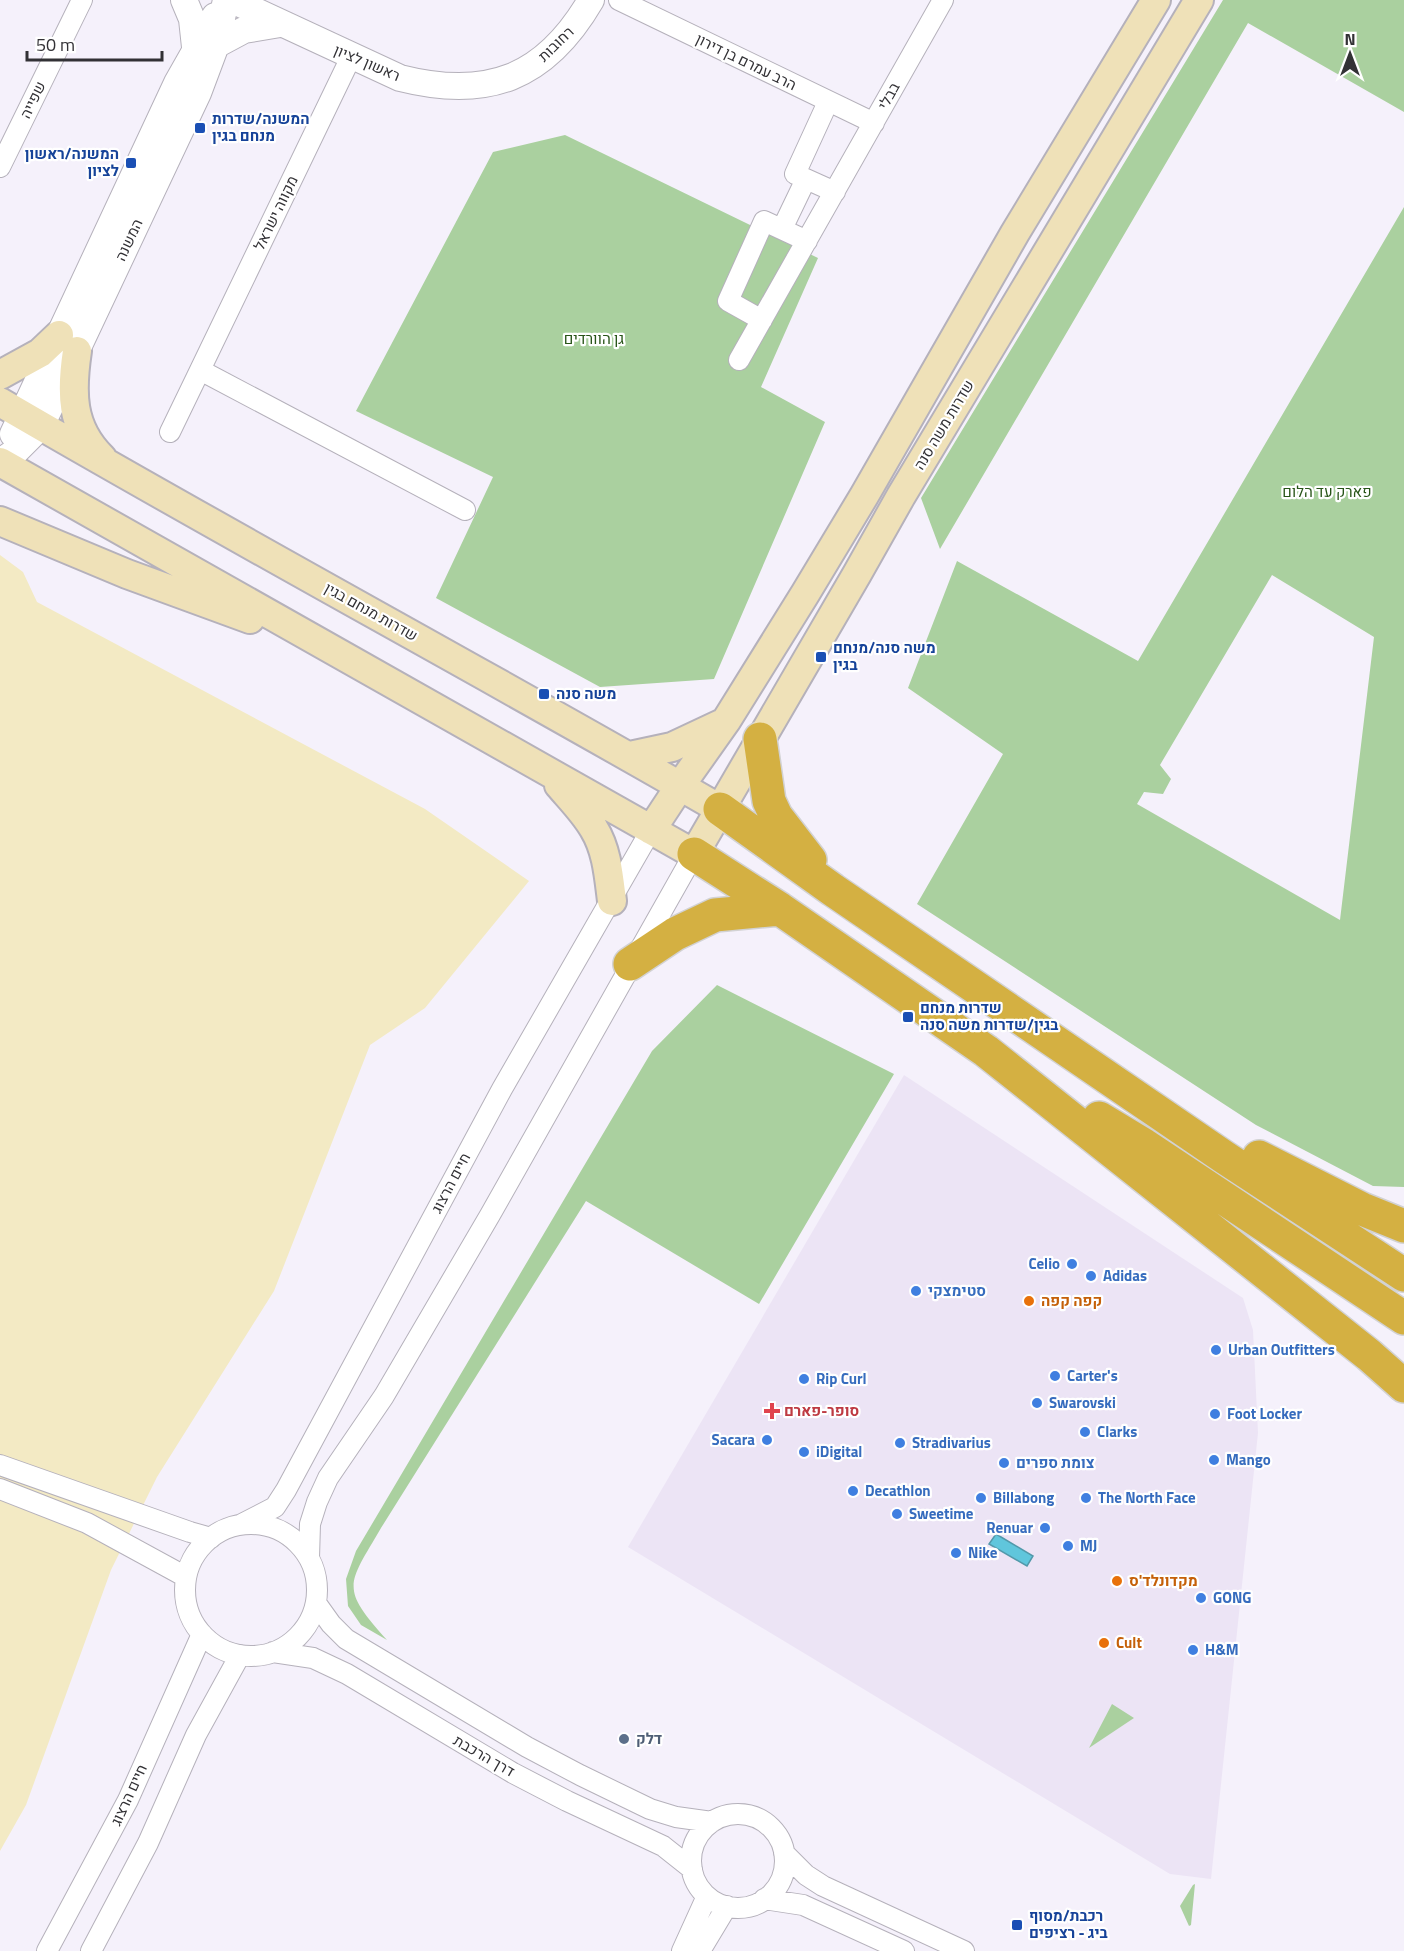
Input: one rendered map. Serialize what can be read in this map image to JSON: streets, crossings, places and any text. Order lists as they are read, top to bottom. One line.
{"streets":{"main road":["שדרות משה סנה","שדרות מנחם בגין"],"street":["רחובות","הרב עמרם בן דירון","ראשון לציון","בבלי","שפייה","מקווה ישראל","המשנה","חיים הרצוג","דרך הרכבת"]},"crossings":[["רחובות","ראשון לציון"],["הרב עמרם בן דירון","בבלי"],["ראשון לציון","מקווה ישראל"],["המשנה","שדרות מנחם בגין"],["שדרות משה סנה","שדרות מנחם בגין"],["חיים הרצוג","דרך הרכבת"]],"parks":["גן הוורדים","פארק עד הלום"],"places":{"transit":["המשנה/שדרות מנחם בגין","המשנה/ראשון לציון","משה סנה/מנחם בגין","משה סנה","שדרות מנחם בגין/שדרות משה סנה","רכבת/מסוף ביג - רציפים"],"other":["Celio","Adidas","סטימצקי","קפה קפה","Urban Outfitters","Carter's","Rip Curl","Swarovski","Foot Locker","Clarks","Sacara","Stradivarius","iDigital","Mango","צומת ספרים","Decathlon","Billabong","The North Face","Sweetime","Renuar","MJ","Nike","מקדונלד'ס","GONG","Cult","H&M","דלק"],"health":["סופר-פארם"]},"scale_bar":"50 m","north":"top"}
